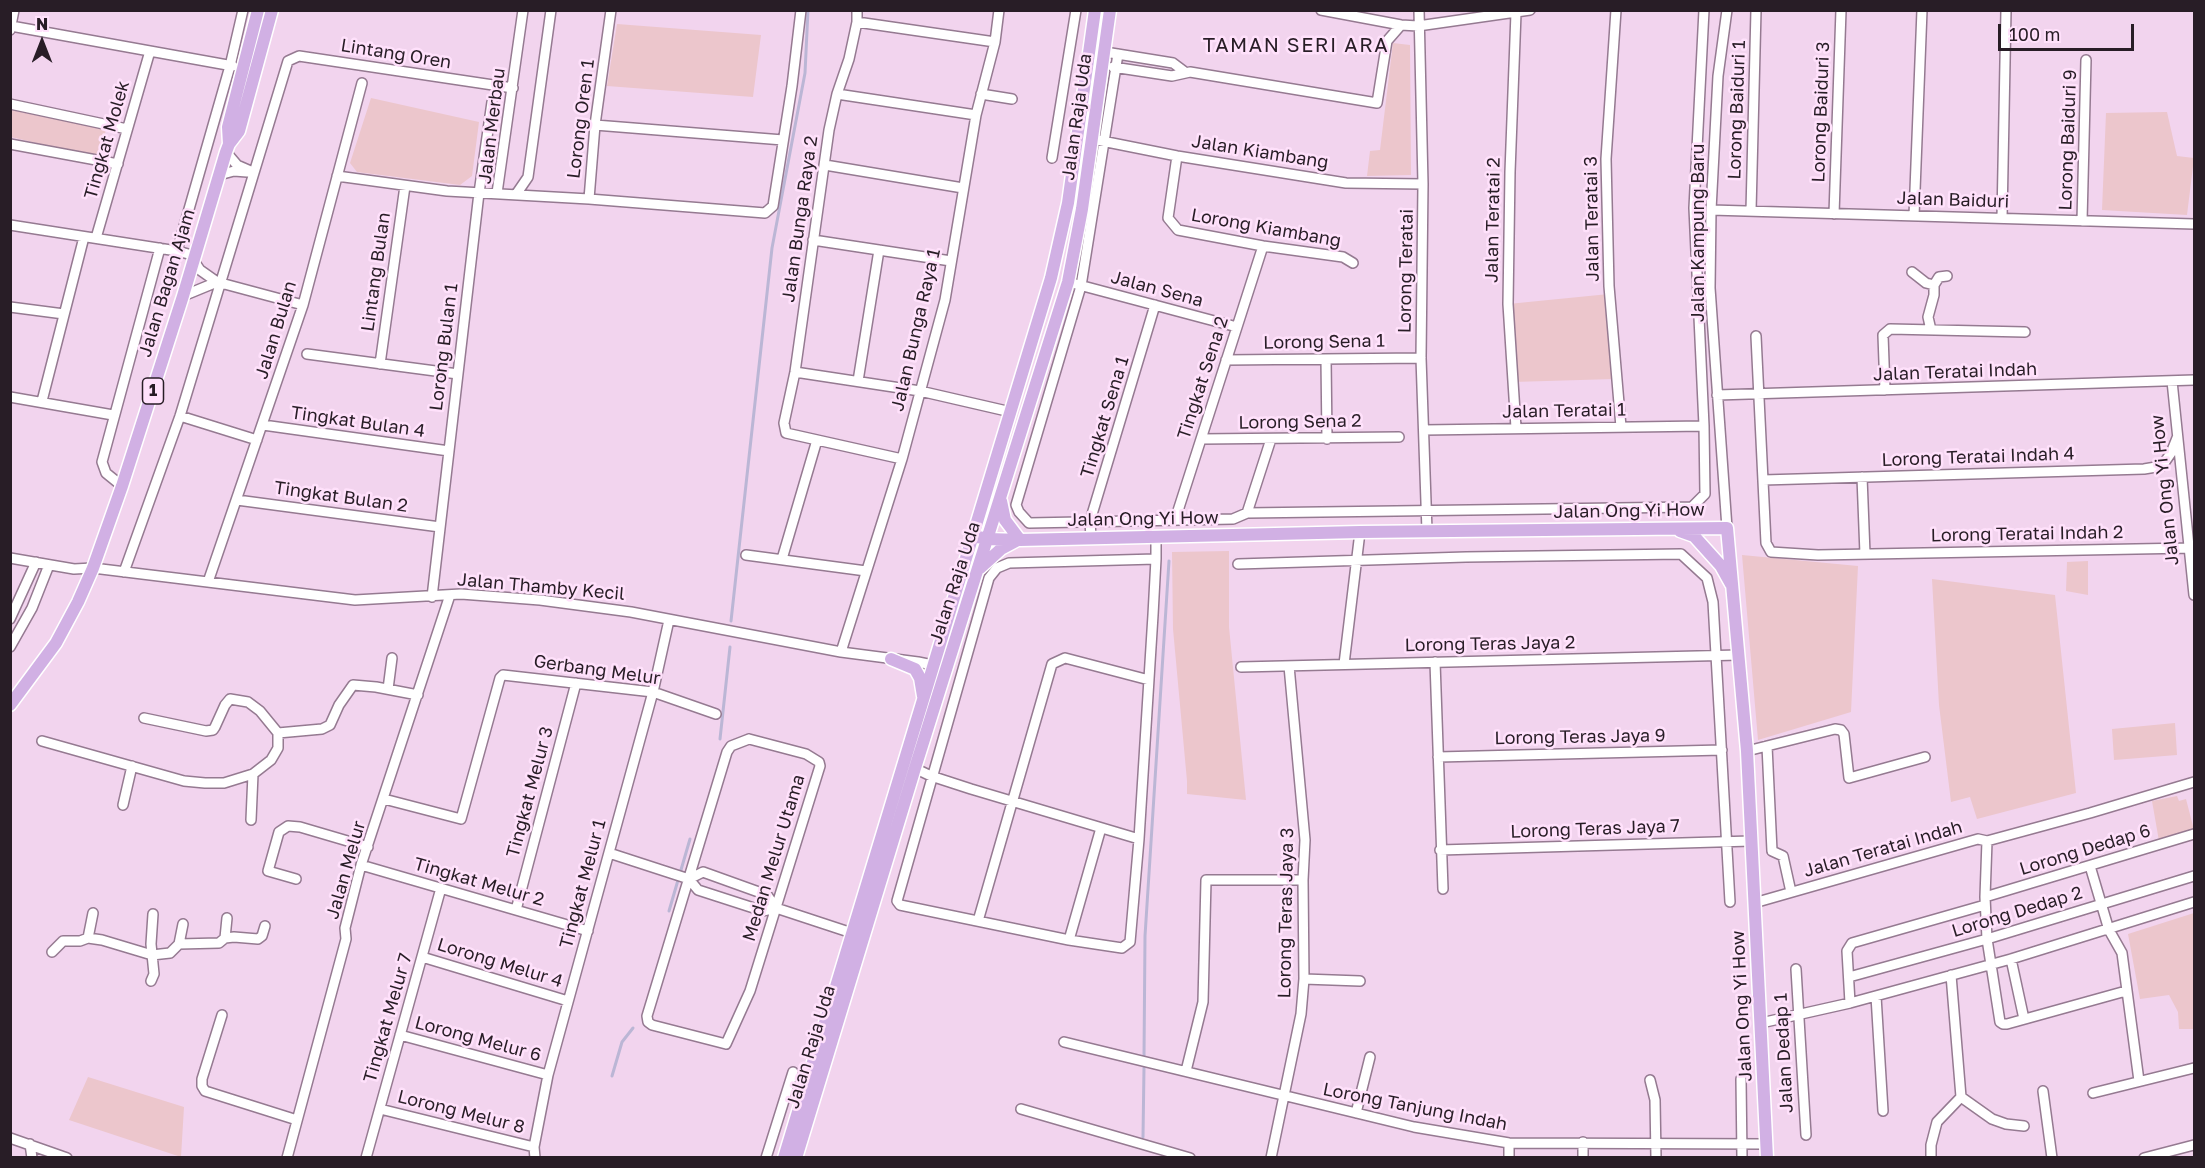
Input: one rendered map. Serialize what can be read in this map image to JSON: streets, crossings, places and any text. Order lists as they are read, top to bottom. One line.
{"streets":{"main road":["Jalan Raja Uda","Jalan Bagan Ajam","1","Jalan Ong Yi How"],"street":["Lintang Oren","Lorong Baiduri 1","Lorong Baiduri 3","Lorong Oren 1","Jalan Merbau","Tingkat Molek","Lorong Baiduri 9","Jalan Kiambang","Jalan Baiduri","Jalan Bunga Raya 2","Jalan Teratai 3","Jalan Teratai 2","Lorong Kiambang","Jalan Kampung Baru","Lorong Teratai","Lintang Bulan","Jalan Sena","Jalan Bulan","Jalan Bunga Raya 1","Lorong Sena 1","Lorong Bulan 1","Jalan Teratai Indah","Tingkat Sena 2","Jalan Teratai 1","Tingkat Sena 1","Tingkat Bulan 4","Lorong Sena 2","Lorong Teratai Indah 4","Tingkat Bulan 2","Lorong Teratai Indah 2","Jalan Thamby Kecil","Lorong Teras Jaya 2","Gerbang Melur","Lorong Teras Jaya 9","Tingkat Melur 3","Lorong Teras Jaya 7","Lorong Dedap 6","Medan Melur Utama","Jalan Melur","Tingkat Melur 2","Tingkat Melur 1","Lorong Dedap 2","Lorong Teras Jaya 3","Lorong Melur 4","Tingkat Melur 7","Lorong Melur 6","Jalan Dedap 1","Lorong Tanjung Indah","Lorong Melur 8"]},"crossings":[["Lintang Oren","Jalan Merbau"],["Lorong Baiduri 1","Jalan Baiduri"],["Lorong Baiduri 3","Jalan Baiduri"],["Jalan Raja Uda","Jalan Kiambang"],["Jalan Raja Uda","Jalan Sena"],["Jalan Raja Uda","Jalan Ong Yi How"],["Jalan Raja Uda","Jalan Thamby Kecil"],["Lorong Oren 1","Jalan Merbau"],["Lorong Baiduri 9","Jalan Baiduri"],["Jalan Kiambang","Lorong Kiambang"],["Jalan Kiambang","Lorong Teratai"],["Jalan Baiduri","Jalan Kampung Baru"],["Jalan Teratai 3","Jalan Teratai 1"],["Jalan Teratai 2","Jalan Teratai 1"],["Lorong Kiambang","Tingkat Sena 2"],["Jalan Kampung Baru","Jalan Teratai Indah"],["Jalan Kampung Baru","Jalan Ong Yi How"],["Lorong Teratai","Lorong Sena 1"],["Lorong Teratai","Jalan Teratai 1"],["Lorong Teratai","Jalan Ong Yi How"],["Jalan Bagan Ajam","1"],["Jalan Bagan Ajam","Jalan Thamby Kecil"],["Jalan Sena","Tingkat Sena 2"],["Jalan Sena","Tingkat Sena 1"],["Jalan Bulan","Tingkat Bulan 4"],["Jalan Bulan","Tingkat Bulan 2"],["Jalan Bulan","Jalan Thamby Kecil"],["Jalan Bunga Raya 1","Jalan Thamby Kecil"],["Lorong Sena 1","Tingkat Sena 2"],["Lorong Bulan 1","Tingkat Bulan 4"],["Lorong Bulan 1","Tingkat Bulan 2"],["Lorong Bulan 1","Jalan Thamby Kecil"],["Jalan Teratai Indah","Jalan Ong Yi How"],["Tingkat Sena 2","Lorong Sena 2"],["Tingkat Sena 2","Jalan Ong Yi How"],["1","Jalan Thamby Kecil"],["Jalan Teratai 1","Jalan Ong Yi How"],["Tingkat Sena 1","Jalan Ong Yi How"],["Lorong Teratai Indah 4","Jalan Ong Yi How"],["Jalan Ong Yi How","Lorong Teratai Indah 2"],["Jalan Ong Yi How","Lorong Teras Jaya 2"],["Jalan Ong Yi How","Lorong Teras Jaya 7"],["Jalan Ong Yi How","Lorong Tanjung Indah"],["Jalan Thamby Kecil","Jalan Melur"],["Jalan Thamby Kecil","Tingkat Melur 1"],["Lorong Teras Jaya 2","Lorong Teras Jaya 3"],["Gerbang Melur","Tingkat Melur 3"],["Gerbang Melur","Jalan Melur"],["Gerbang Melur","Tingkat Melur 1"],["Tingkat Melur 3","Tingkat Melur 2"],["Lorong Dedap 6","Lorong Dedap 2"],["Jalan Melur","Tingkat Melur 2"],["Tingkat Melur 2","Tingkat Melur 1"],["Tingkat Melur 2","Tingkat Melur 7"],["Tingkat Melur 1","Lorong Melur 4"],["Tingkat Melur 1","Lorong Melur 6"],["Tingkat Melur 1","Lorong Melur 8"],["Lorong Teras Jaya 3","Lorong Tanjung Indah"],["Lorong Melur 4","Tingkat Melur 7"],["Tingkat Melur 7","Lorong Melur 6"],["Tingkat Melur 7","Lorong Melur 8"]],"districts":["TAMAN SERI ARA"],"scale_bar":"100 m","north":"top"}
